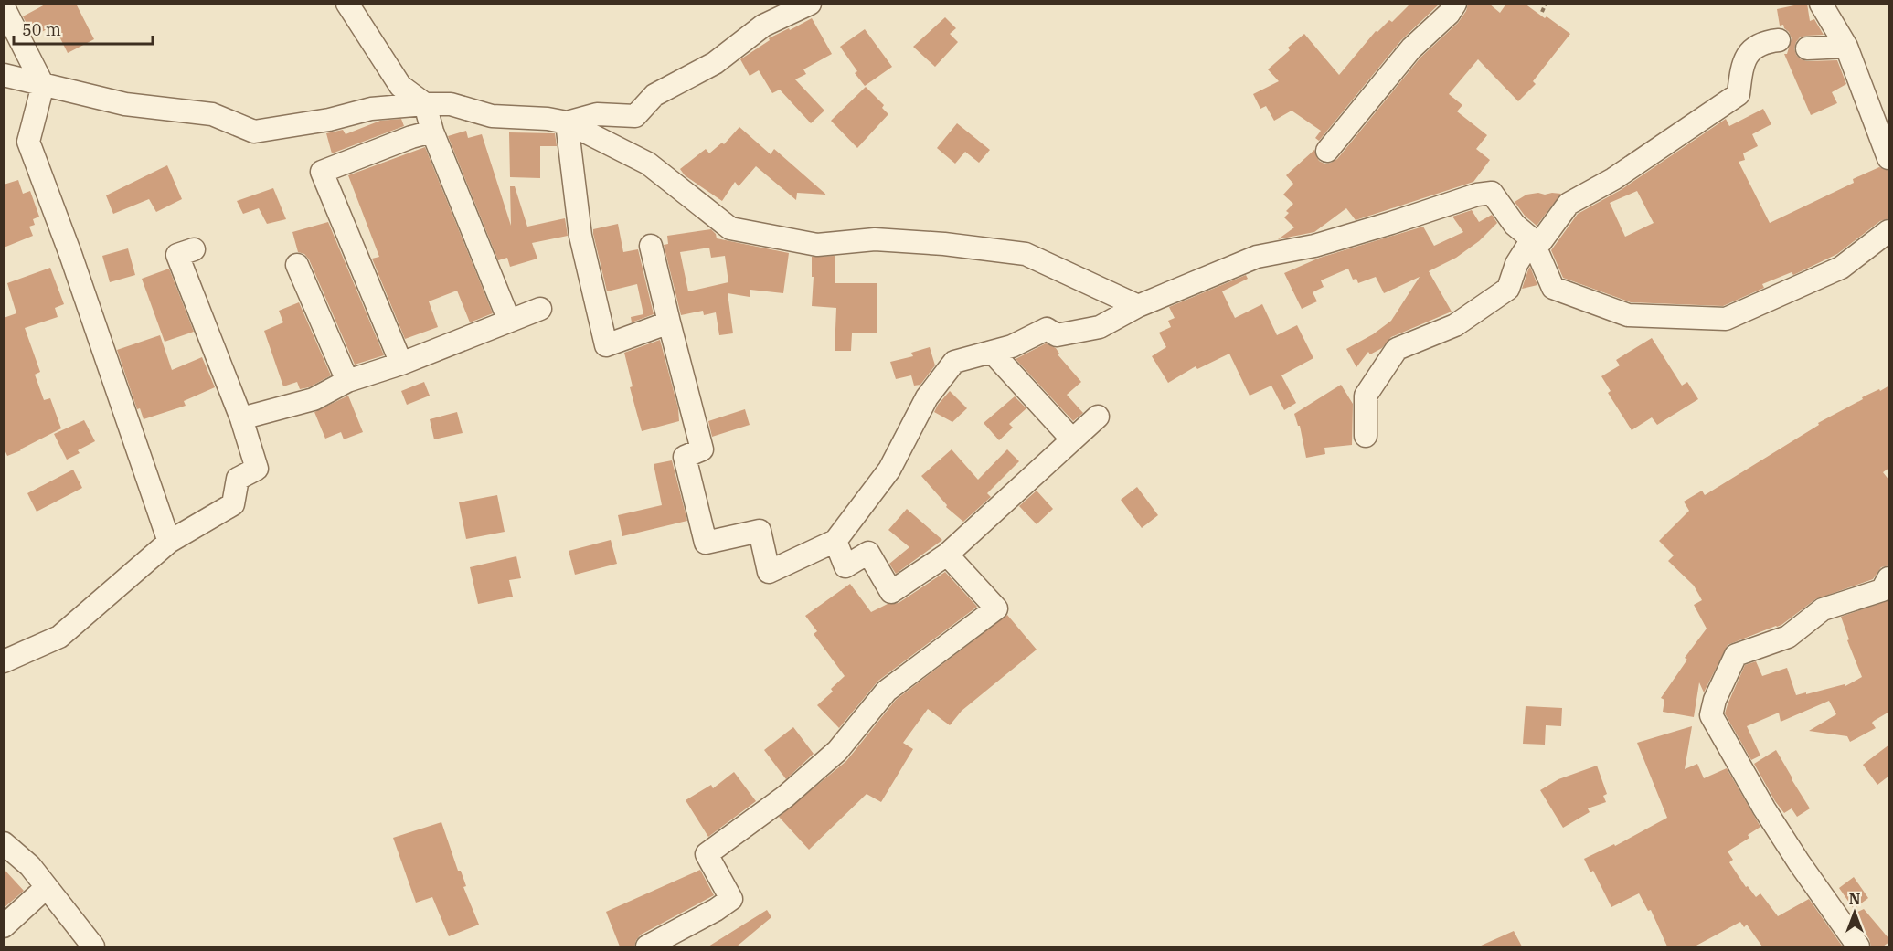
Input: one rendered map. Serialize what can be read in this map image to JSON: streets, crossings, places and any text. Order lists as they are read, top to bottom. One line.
{"scale_bar":"50 m","north":"top"}
